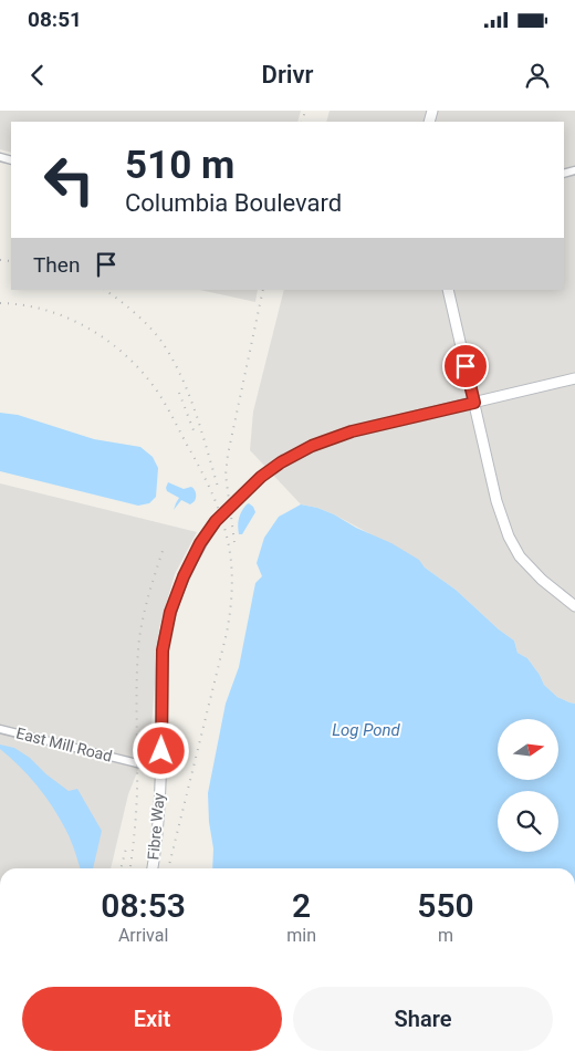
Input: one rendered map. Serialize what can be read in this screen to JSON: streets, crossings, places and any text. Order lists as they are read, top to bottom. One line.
{"streets":{"street":["East Mill Road","Fibre Way"]},"crossings":[["East Mill Road","Fibre Way"]],"water":["Log Pond"],"north":"right","page":{"status":"08:51","header":"Drivr","turn":["510 m","Columbia Boulevard"],"then":"Then","eta":["08:53","Arrival","2","min","550","m"],"buttons":["Exit","Share"]}}
